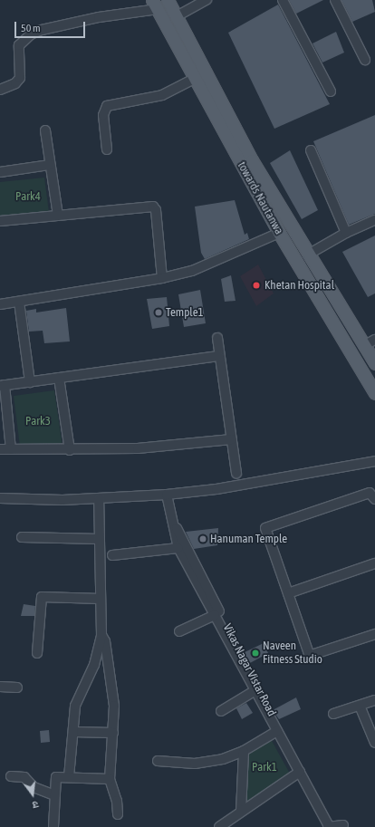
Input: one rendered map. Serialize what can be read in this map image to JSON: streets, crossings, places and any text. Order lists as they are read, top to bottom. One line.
{"streets":{"main road":["towards Nautanwa"],"street":["Vikas Nagar Vistar Road"]},"parks":["Park4","Park3","Park1"],"places":["Khetan Hospital","Temple1","Hanuman Temple","Naveen Fitness Studio"],"scale_bar":"50 m","north":"bottom"}
